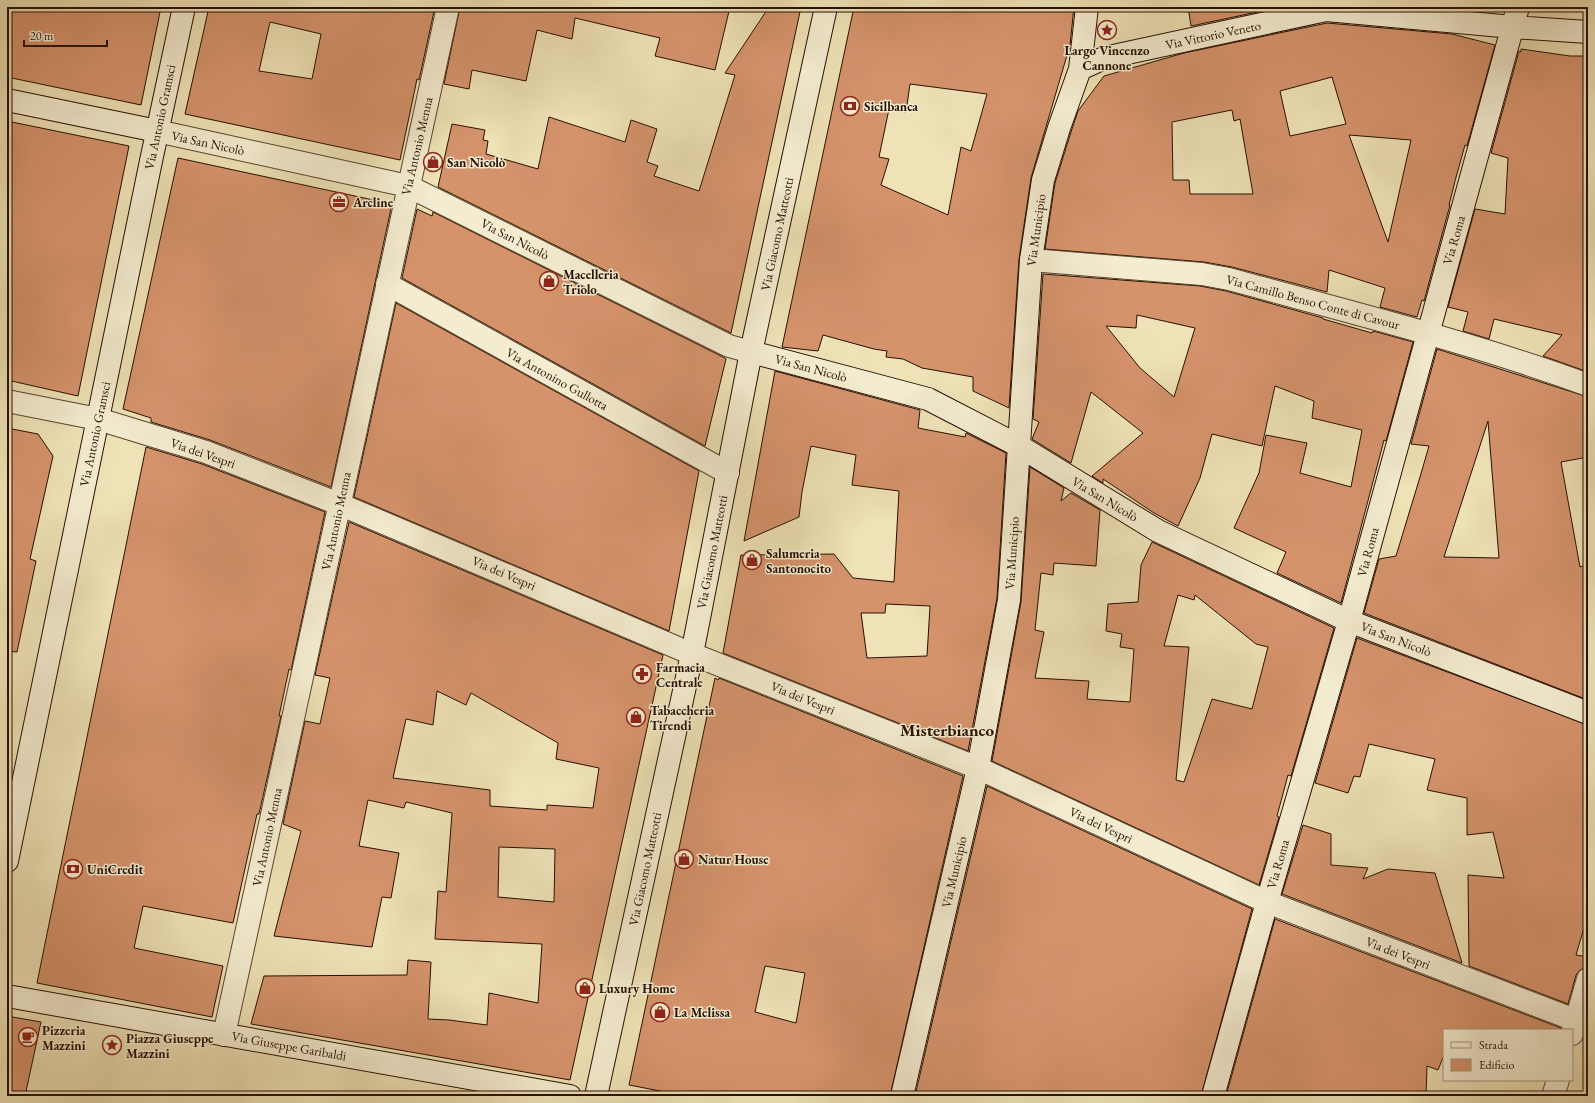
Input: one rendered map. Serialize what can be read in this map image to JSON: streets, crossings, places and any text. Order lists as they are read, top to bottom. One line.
{"streets":{"street":["Via Vittorio Veneto","Via Antonio Gramsci","Via San Nicolò","Via Antonio Menna","Via Municipio","Via Giacomo Matteotti","Via Roma","Via Camillo Benso Conte di Cavour","Via Antonino Gullotta","Via dei Vespri","Via Giuseppe Garibaldi"]},"crossings":[["Via Vittorio Veneto","Via Municipio"],["Via Vittorio Veneto","Via Roma"],["Via Antonio Gramsci","Via San Nicolò"],["Via Antonio Gramsci","Via dei Vespri"],["Via San Nicolò","Via Antonio Menna"],["Via San Nicolò","Via Municipio"],["Via San Nicolò","Via Giacomo Matteotti"],["Via San Nicolò","Via Roma"],["Via Antonio Menna","Via Antonino Gullotta"],["Via Antonio Menna","Via dei Vespri"],["Via Antonio Menna","Via Giuseppe Garibaldi"],["Via Municipio","Via Camillo Benso Conte di Cavour"],["Via Municipio","Via dei Vespri"],["Via Giacomo Matteotti","Via Antonino Gullotta"],["Via Giacomo Matteotti","Via dei Vespri"],["Via Roma","Via Camillo Benso Conte di Cavour"],["Via Roma","Via dei Vespri"]],"districts":["Misterbianco"],"places":{"place":["Largo Vincenzo Cannone","Piazza Giuseppe Mazzini"],"bank":["Sicilbanca","UniCredit"],"shop":["San Nicolò","Macelleria Triolo","Salumeria Santonocito","Tabaccheria Tirendi","Natur House","Luxury Home","La Melissa"],"office":["Arcline"],"pharmacy":["Farmacia Centrale"],"cafe":["Pizzeria Mazzini"]},"legend":["Strada","Edificio"],"scale_bar":"20 m"}
